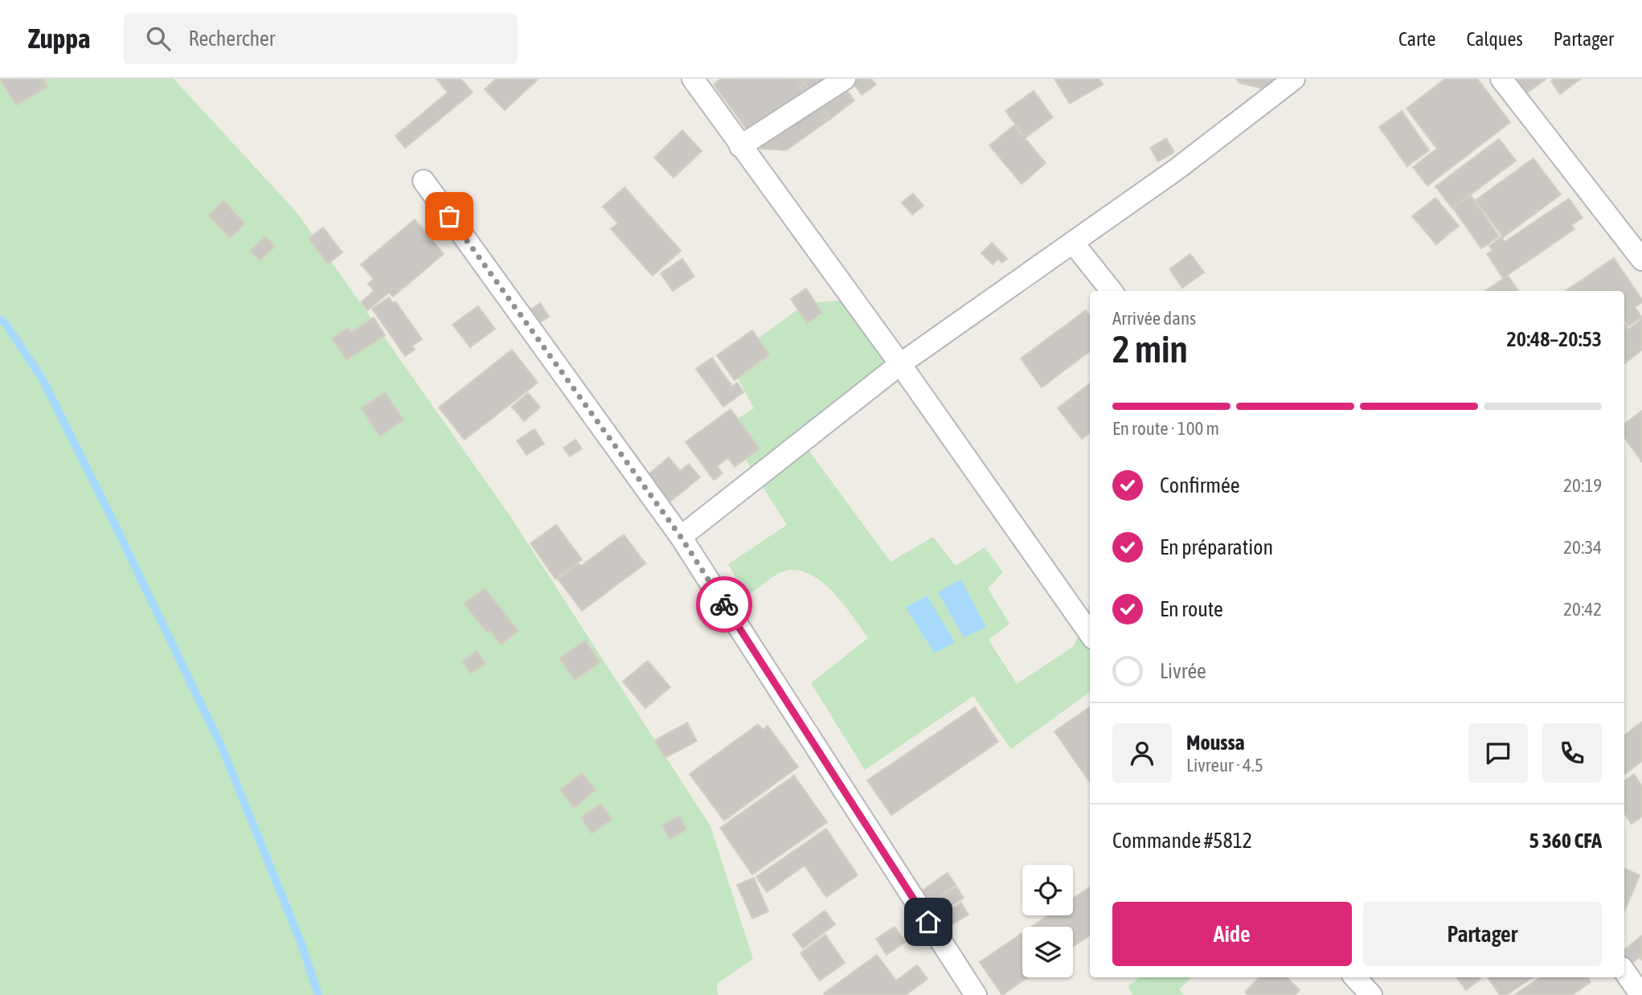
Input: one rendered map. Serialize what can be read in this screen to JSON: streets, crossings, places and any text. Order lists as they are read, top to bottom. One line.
{"page":{"header":"Zuppa","search":"Rechercher","nav":["Carte","Calques","Partager"],"heading":["2 min","Arrivée dans","20:48–20:53"],"panel":["Moussa","Livreur · 4.5","Commande #5812","5 360 CFA"],"bar":"En route · 100 m","list":[["Confirmée","20:19"],["En préparation","20:34"],["En route","20:42"],"Livrée"],"buttons":["Aide","Partager"]}}
